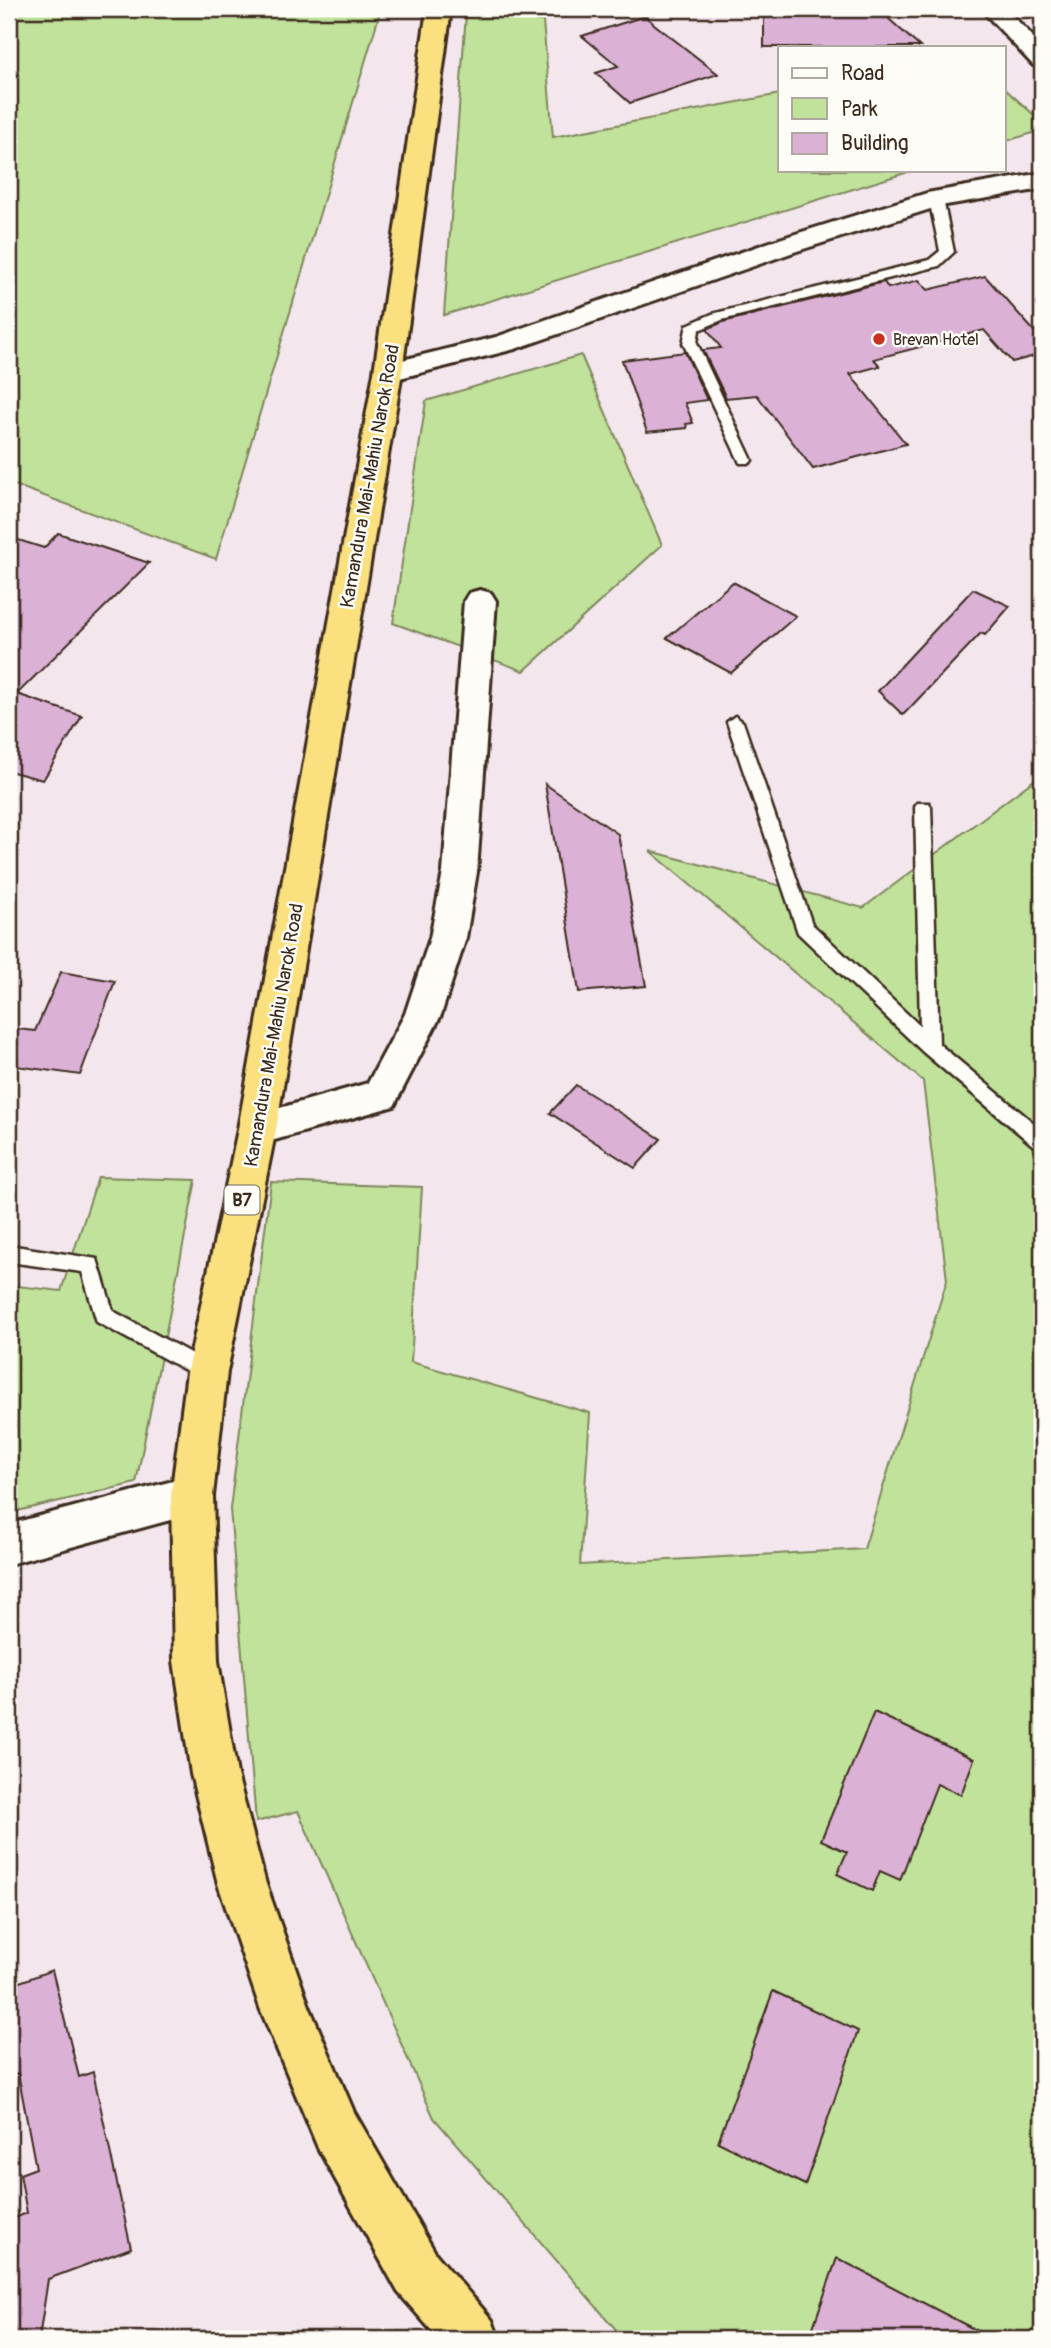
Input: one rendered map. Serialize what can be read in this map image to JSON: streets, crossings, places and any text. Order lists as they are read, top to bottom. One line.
{"streets":{"highway":["Kamandura Mai-Mahiu Narok Road","B7"]},"places":["Brevan Hotel"],"legend":["Road","Park","Building"]}
